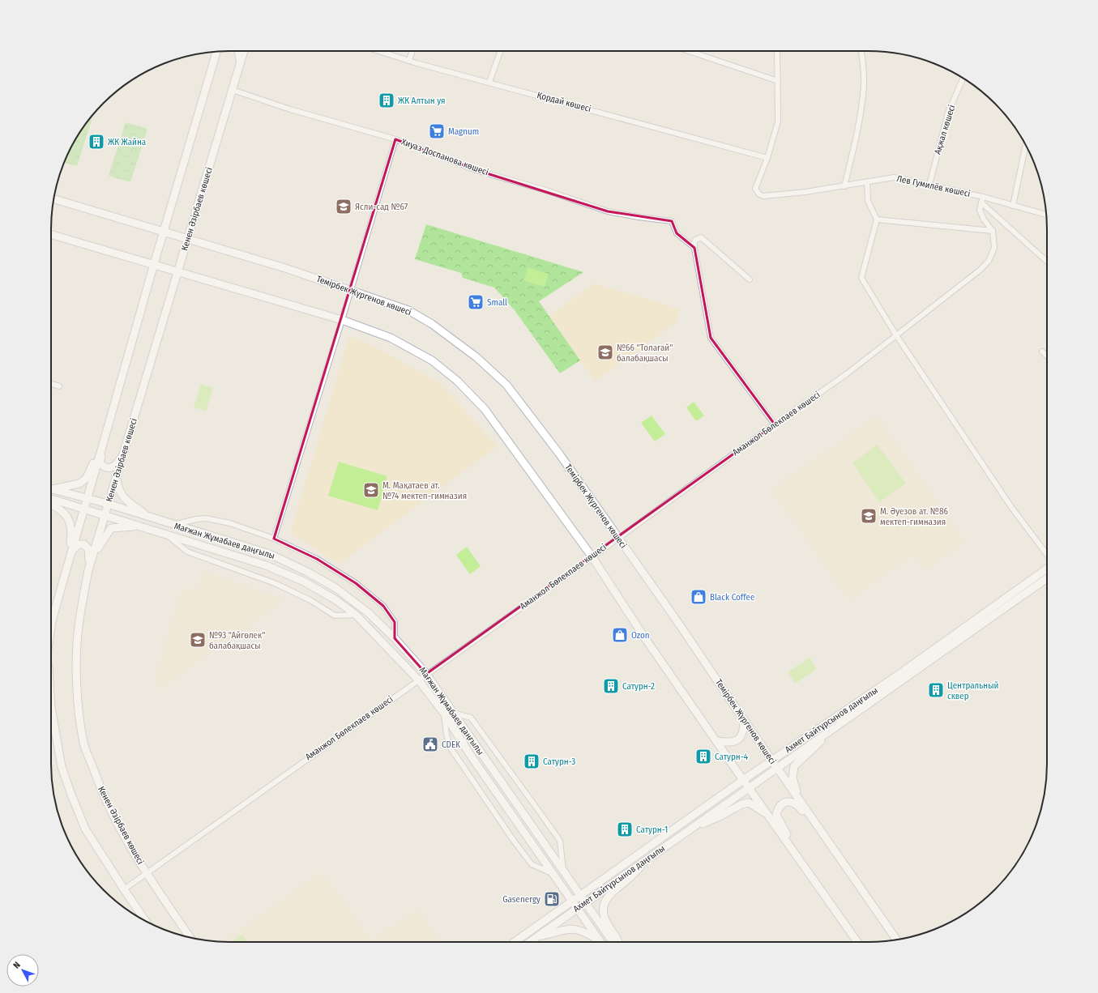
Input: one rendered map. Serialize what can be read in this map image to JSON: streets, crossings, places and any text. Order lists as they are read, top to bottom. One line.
{"streets":{"street":["Қордай көшесі","Ақжал көшесі","Хиуаз Доспанова көшесі","Лев Гумилёв көшесі","Кенен Әзірбаев көшесі","Темірбек Жүргенов көшесі","Аманжол Бөлекпаев көшесі","Мағжан Жұмабаев даңғылы","Ахмет Байтұрсынов даңғылы"]},"crossings":[["Қордай көшесі","Лев Гумилёв көшесі"],["Ақжал көшесі","Лев Гумилёв көшесі"],["Хиуаз Доспанова көшесі","Темірбек Жүргенов көшесі"],["Кенен Әзірбаев көшесі","Темірбек Жүргенов көшесі"],["Кенен Әзірбаев көшесі","Аманжол Бөлекпаев көшесі"],["Кенен Әзірбаев көшесі","Мағжан Жұмабаев даңғылы"],["Темірбек Жүргенов көшесі","Аманжол Бөлекпаев көшесі"],["Темірбек Жүргенов көшесі","Ахмет Байтұрсынов даңғылы"],["Аманжол Бөлекпаев көшесі","Мағжан Жұмабаев даңғылы"],["Мағжан Жұмабаев даңғылы","Ахмет Байтұрсынов даңғылы"]],"places":{"building":["ЖК Алтын уя","ЖК Жайна","Сатурн-2","Центральный сквер","Сатурн-4","Сатурн-3","Сатурн-1"],"supermarket":["Magnum","Small"],"school or university":["Ясли-сад №67","№66 \"Толағай\" балабақшасы","М. Мақатаев ат. №74 мектеп-гимназия","М. Әуезов ат. №86 мектеп-гимназия","№93 \"Айгөлек\" балабақшасы"],"shop":["Black Coffee","Ozon"],"public building":["CDEK"],"fuel station":["Gasenergy"]},"north":"top left"}
